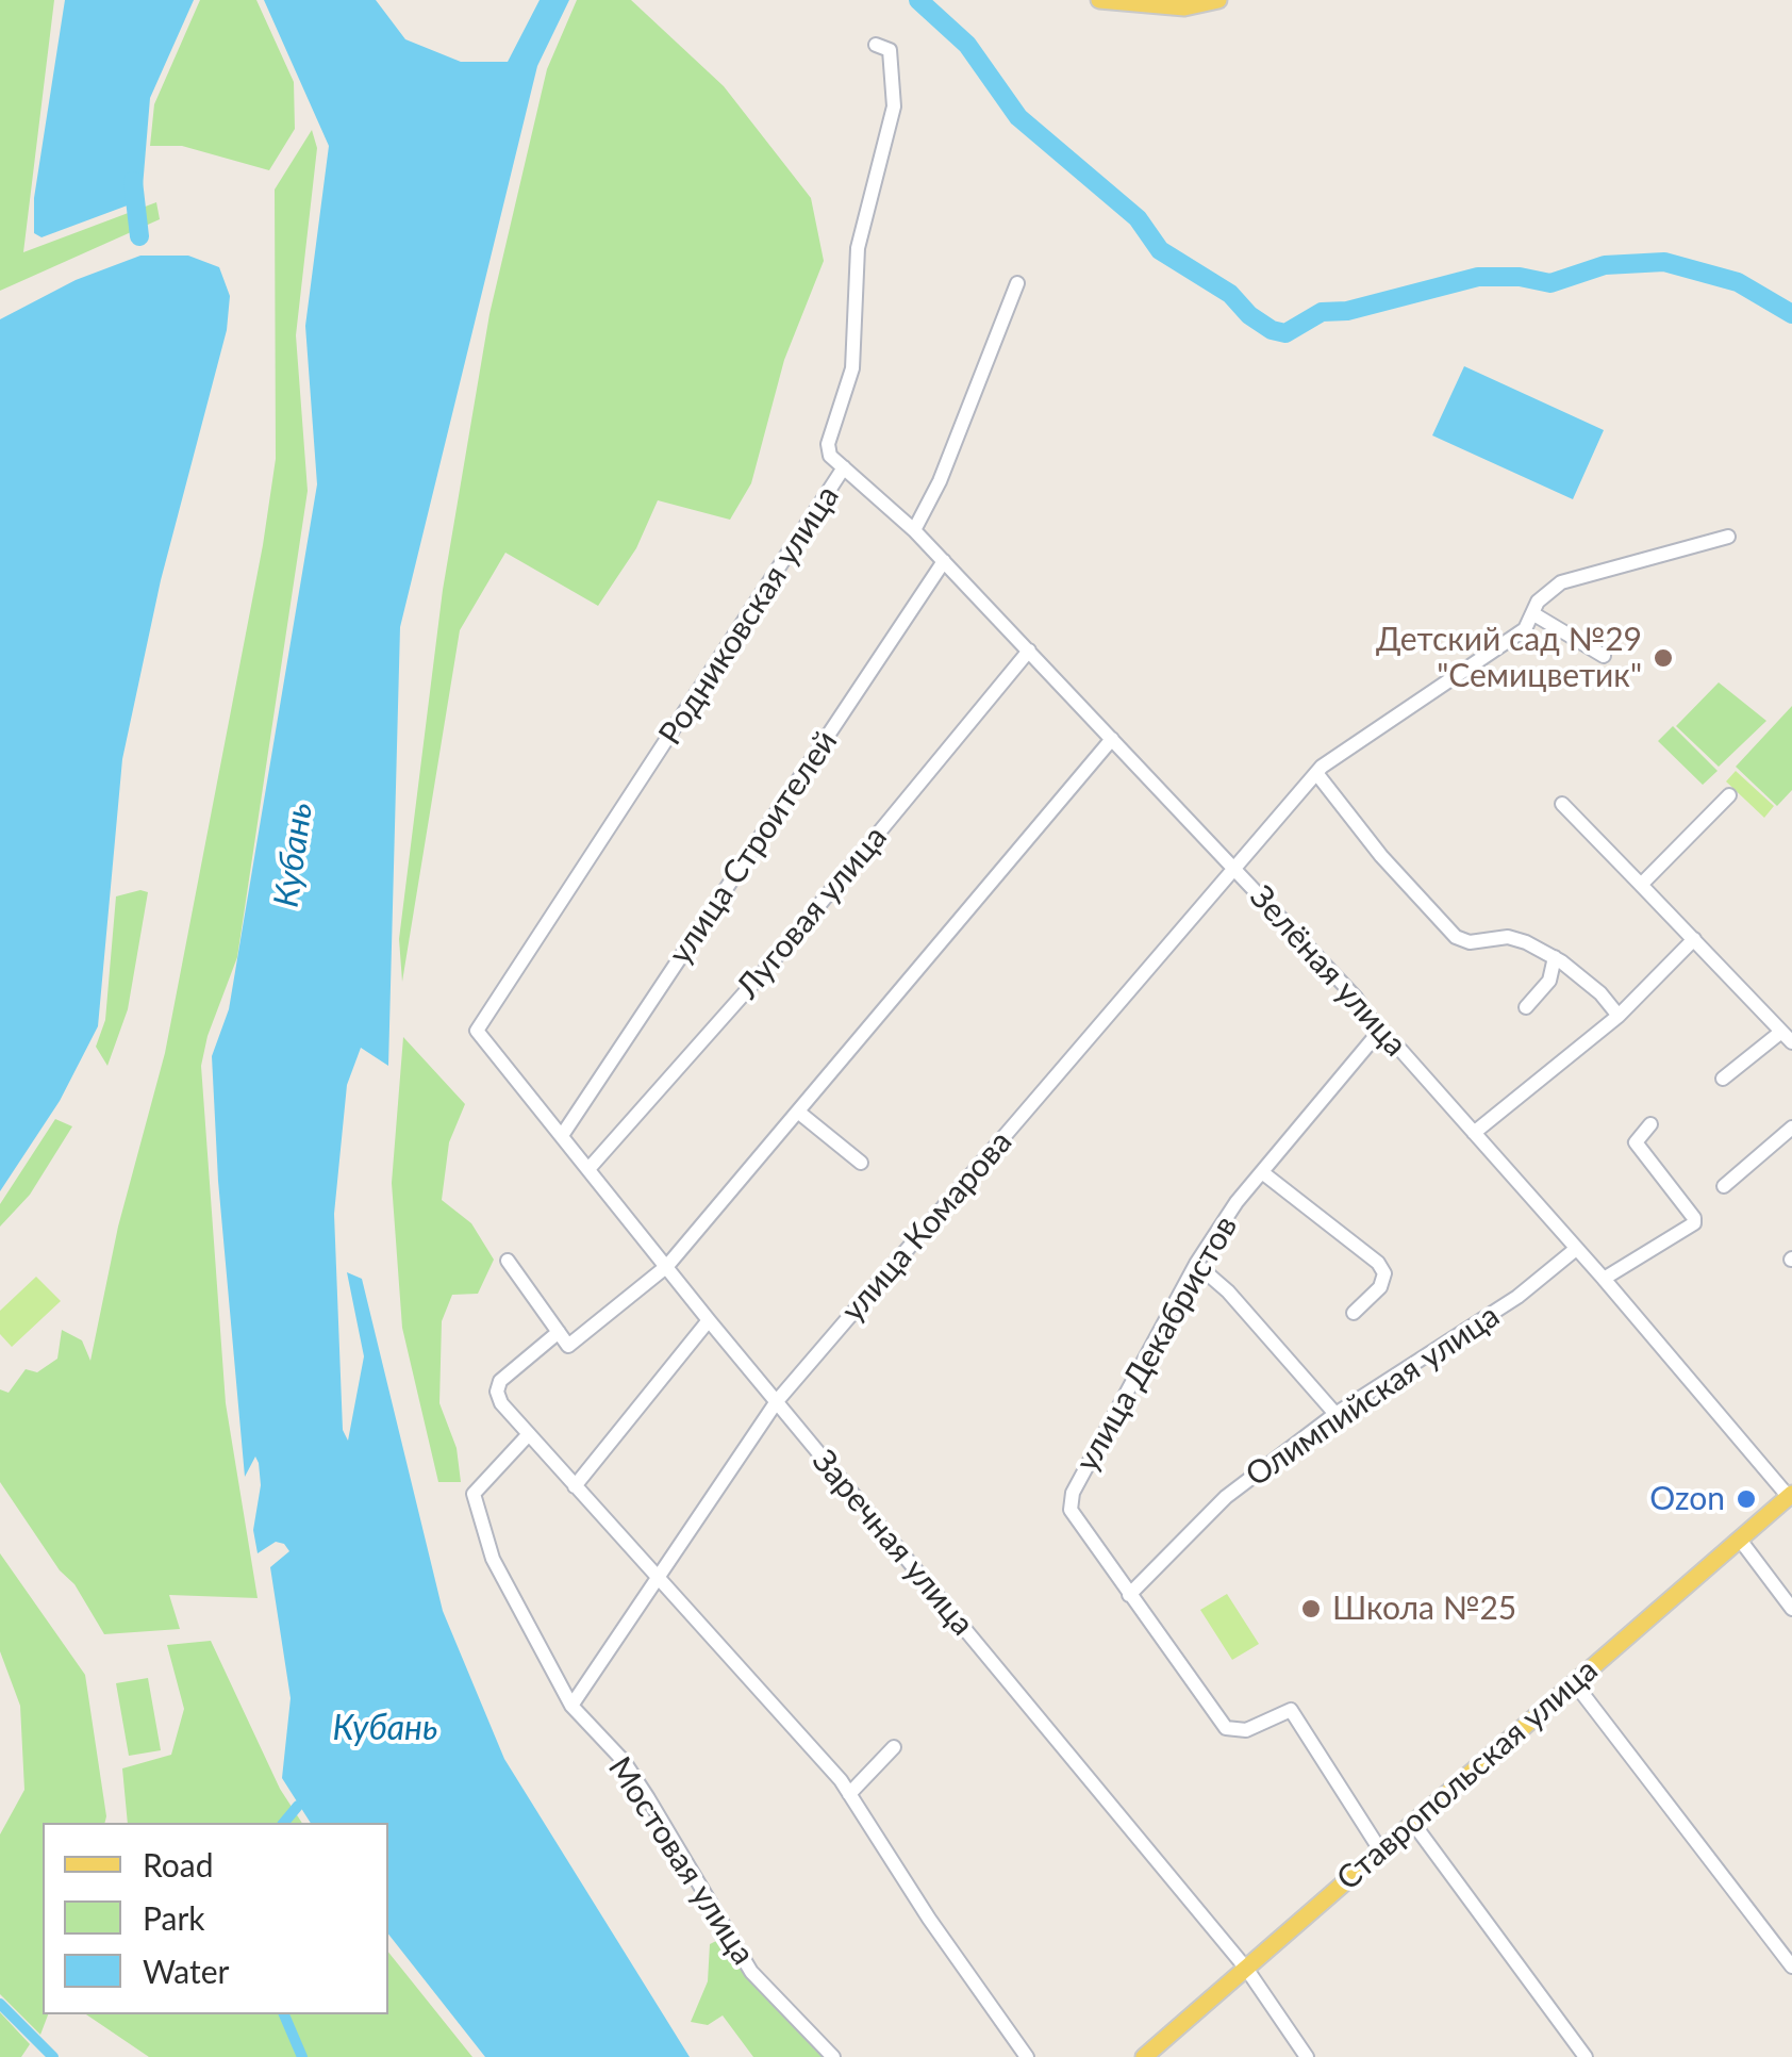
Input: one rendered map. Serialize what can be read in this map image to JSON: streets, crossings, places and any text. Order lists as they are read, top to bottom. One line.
{"streets":{"main road":["Ставропольская улица"],"street":["Родниковская улица","улица Строителей","Луговая улица","Зелёная улица","улица Комарова","улица Декабристов","Олимпийская улица","Заречная улица","Мостовая улица"]},"crossings":[["Родниковская улица","Зелёная улица"],["Родниковская улица","Заречная улица"],["улица Строителей","Зелёная улица"],["улица Строителей","Заречная улица"],["Луговая улица","Зелёная улица"],["Луговая улица","Заречная улица"],["Зелёная улица","улица Комарова"],["Зелёная улица","улица Декабристов"],["Зелёная улица","Олимпийская улица"],["Зелёная улица","Ставропольская улица"],["улица Комарова","Заречная улица"],["улица Комарова","Мостовая улица"],["улица Декабристов","Олимпийская улица"],["улица Декабристов","Ставропольская улица"],["Заречная улица","Ставропольская улица"]],"water":["Кубань"],"places":["Детский сад №29 \"Семицветик\"","Ozon","Школа №25"],"legend":["Road","Park","Water"]}
